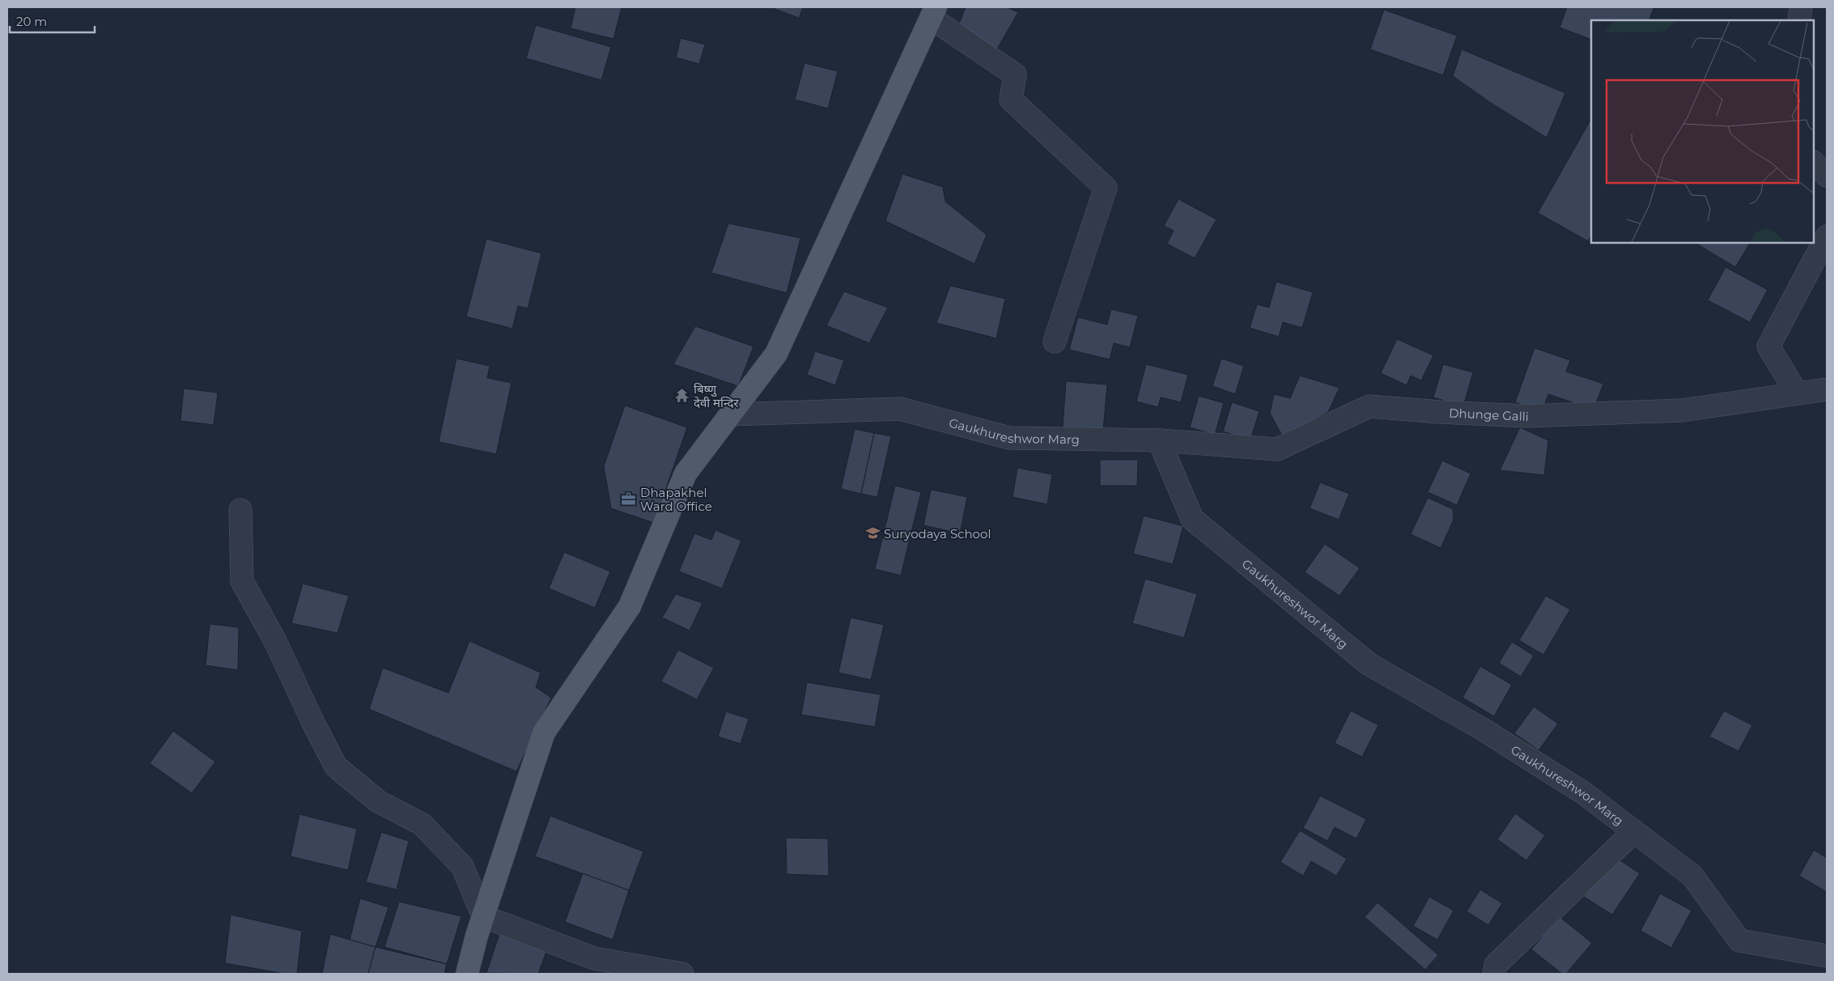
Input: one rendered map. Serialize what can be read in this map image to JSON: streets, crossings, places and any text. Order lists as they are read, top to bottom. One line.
{"streets":{"street":["Dhunge Galli","Gaukhureshwor Marg"]},"crossings":[["Dhunge Galli","Gaukhureshwor Marg"]],"places":{"temple":["बिष्णु देवी मन्दिर"],"office":["Dhapakhel Ward Office"],"school or university":["Suryodaya School"]},"scale_bar":"20 m"}
